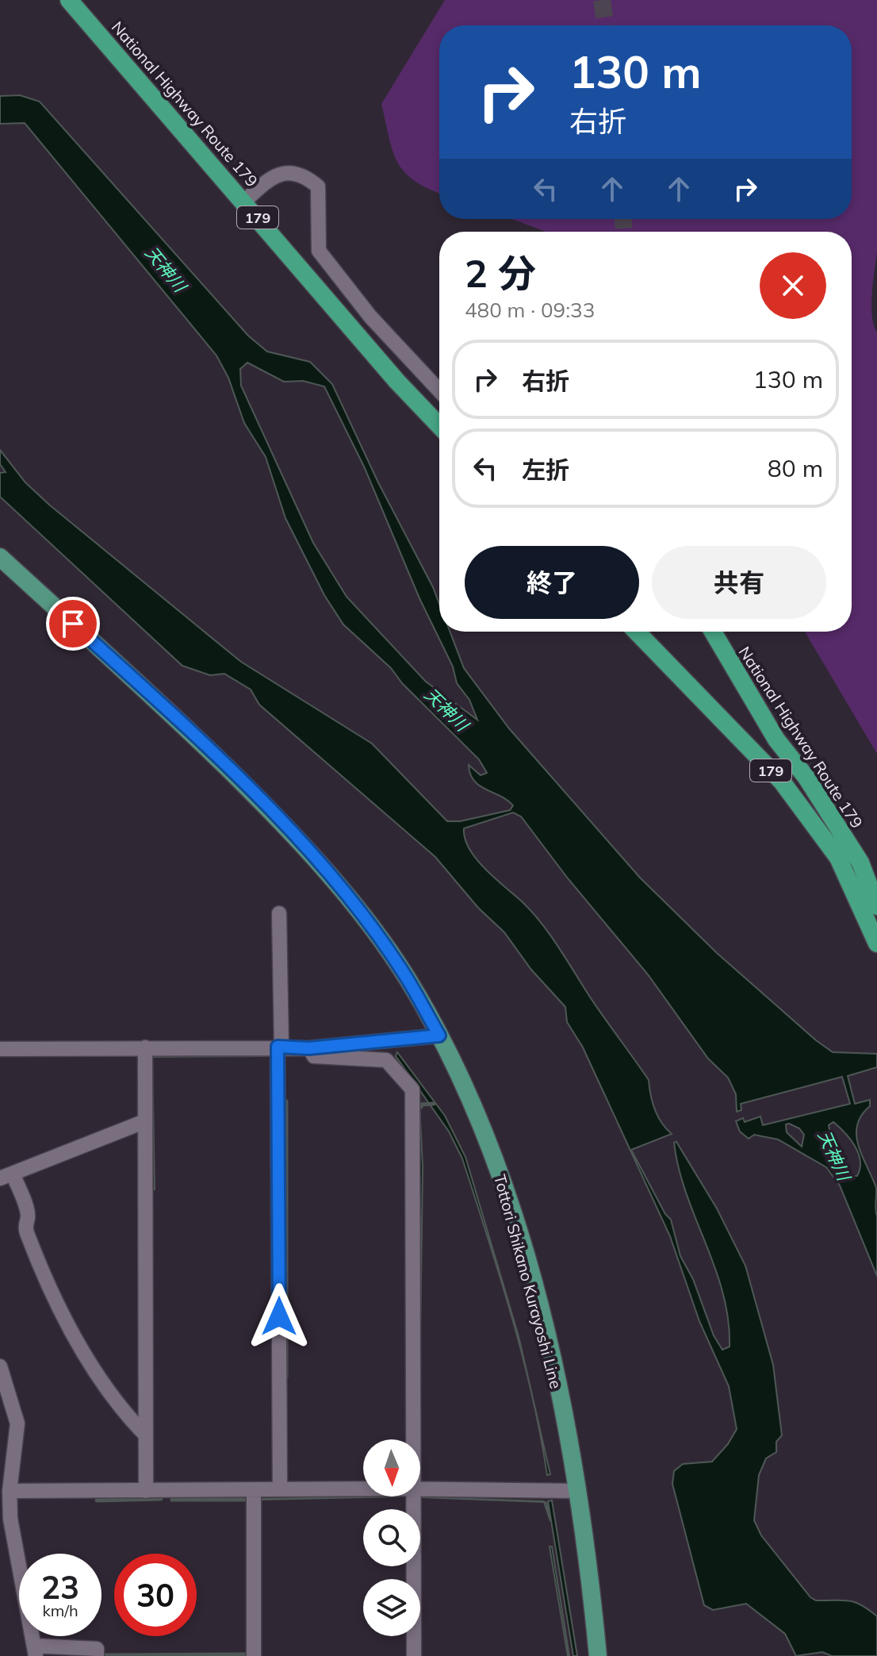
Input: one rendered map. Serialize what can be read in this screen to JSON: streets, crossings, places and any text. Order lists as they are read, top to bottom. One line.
{"streets":{"highway":["National Highway Route 179","179"],"main road":["Tottori Shikano Kurayoshi Line"]},"water":["天神川"],"north":"bottom","page":{"turn":["130 m","右折"],"heading":["2 分","480 m · 09:33"],"list":[{"name":"右折","value":"130 m"},{"name":"左折","value":"80 m"}],"buttons":["終了","共有"],"speed":"23 km/h","limit":"30"}}
